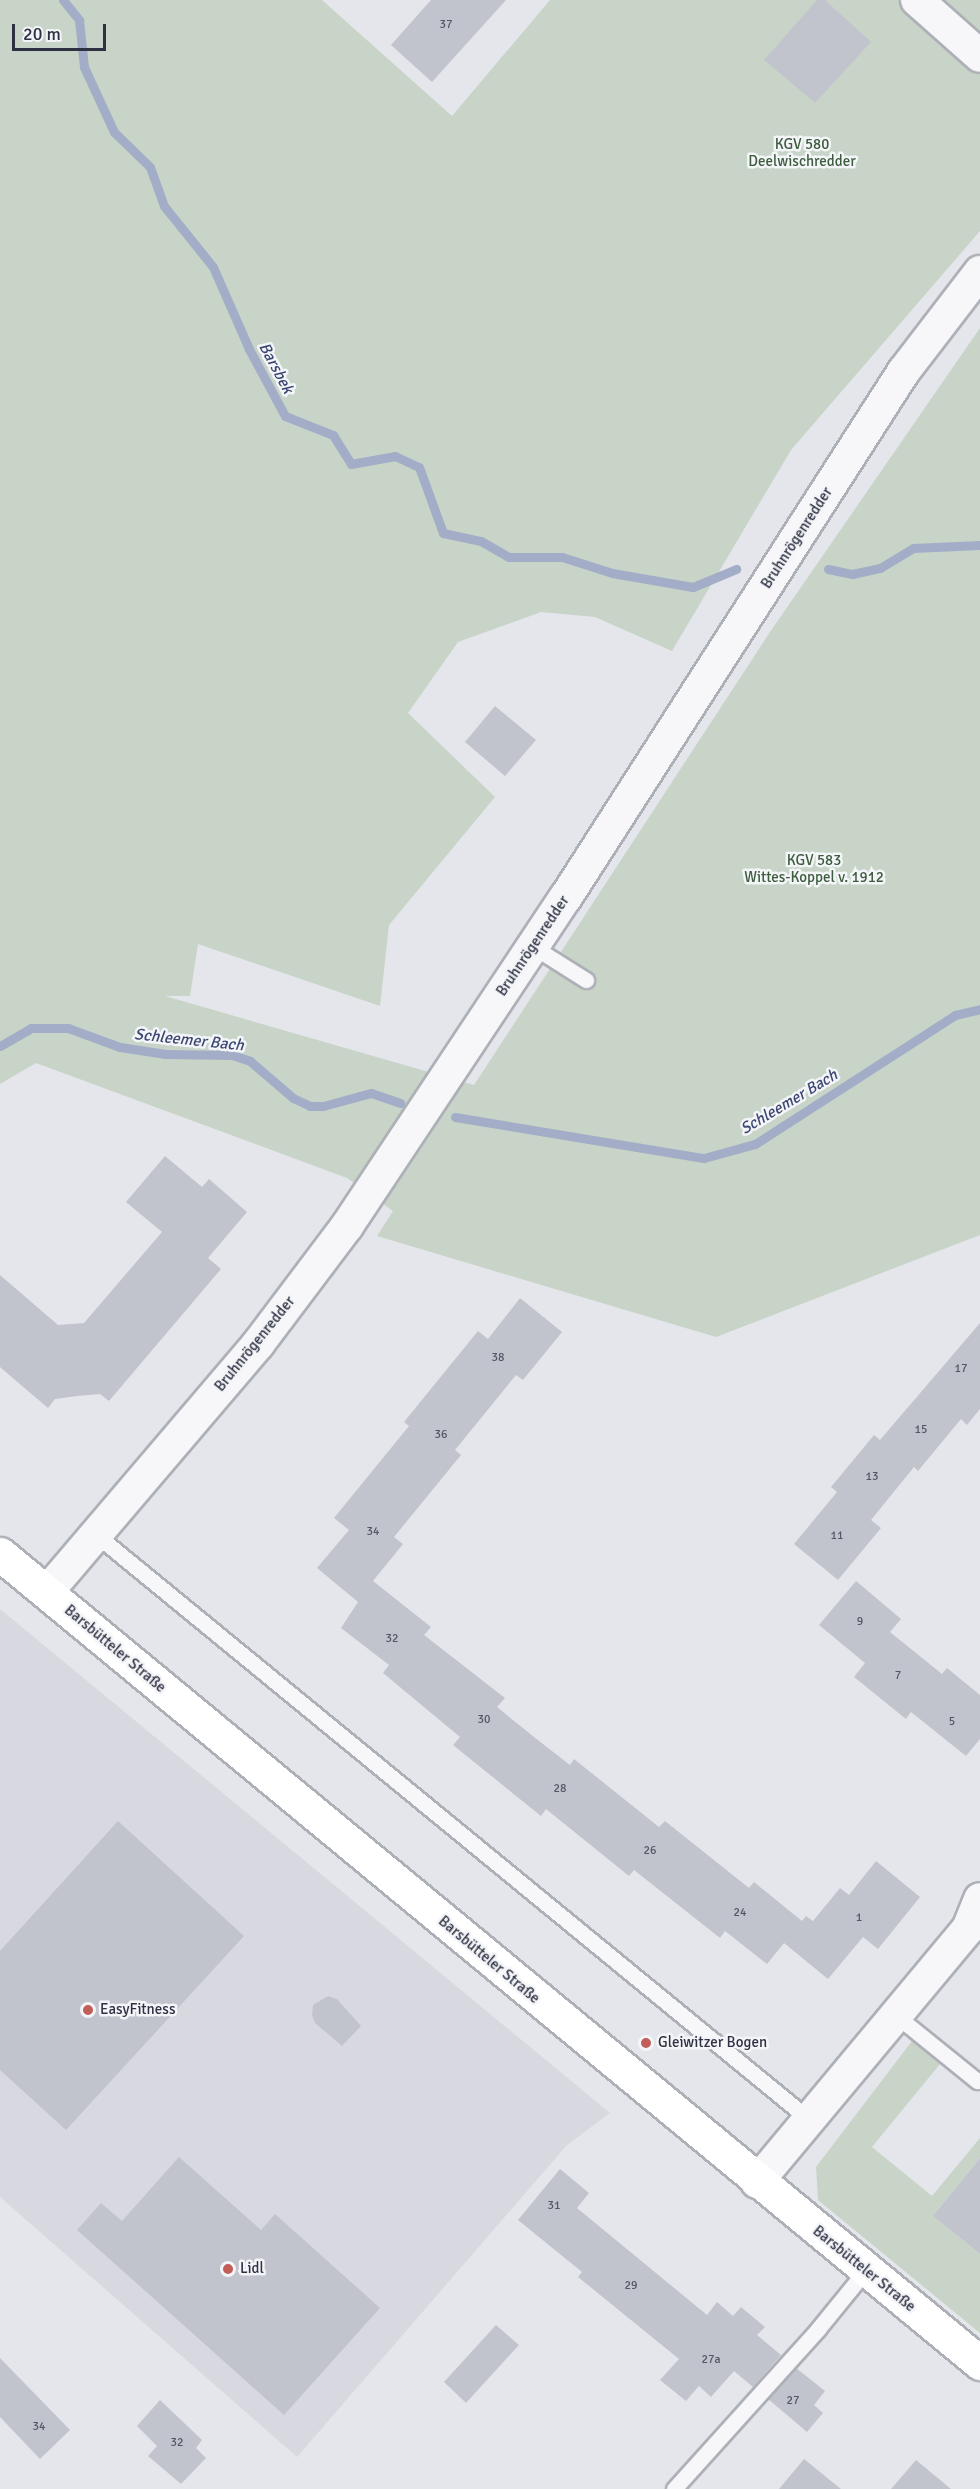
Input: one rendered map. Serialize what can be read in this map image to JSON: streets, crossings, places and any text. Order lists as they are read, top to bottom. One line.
{"streets":{"main road":["Barsbütteler Straße"],"street":["Bruhnrögenredder"]},"crossings":[["Bruhnrögenredder","Barsbütteler Straße"]],"water":["Barsbek","Schleemer Bach"],"parks":["KGV 580 Deelwischredder","KGV 583 Wittes-Koppel v. 1912"],"places":["EasyFitness","Gleiwitzer Bogen","Lidl"],"house_numbers":["37","38","17","15","36","13","34","11","9","32","7","30","5","28","26","24","1","31","29","27a","27","34","32"],"scale_bar":"20 m"}
